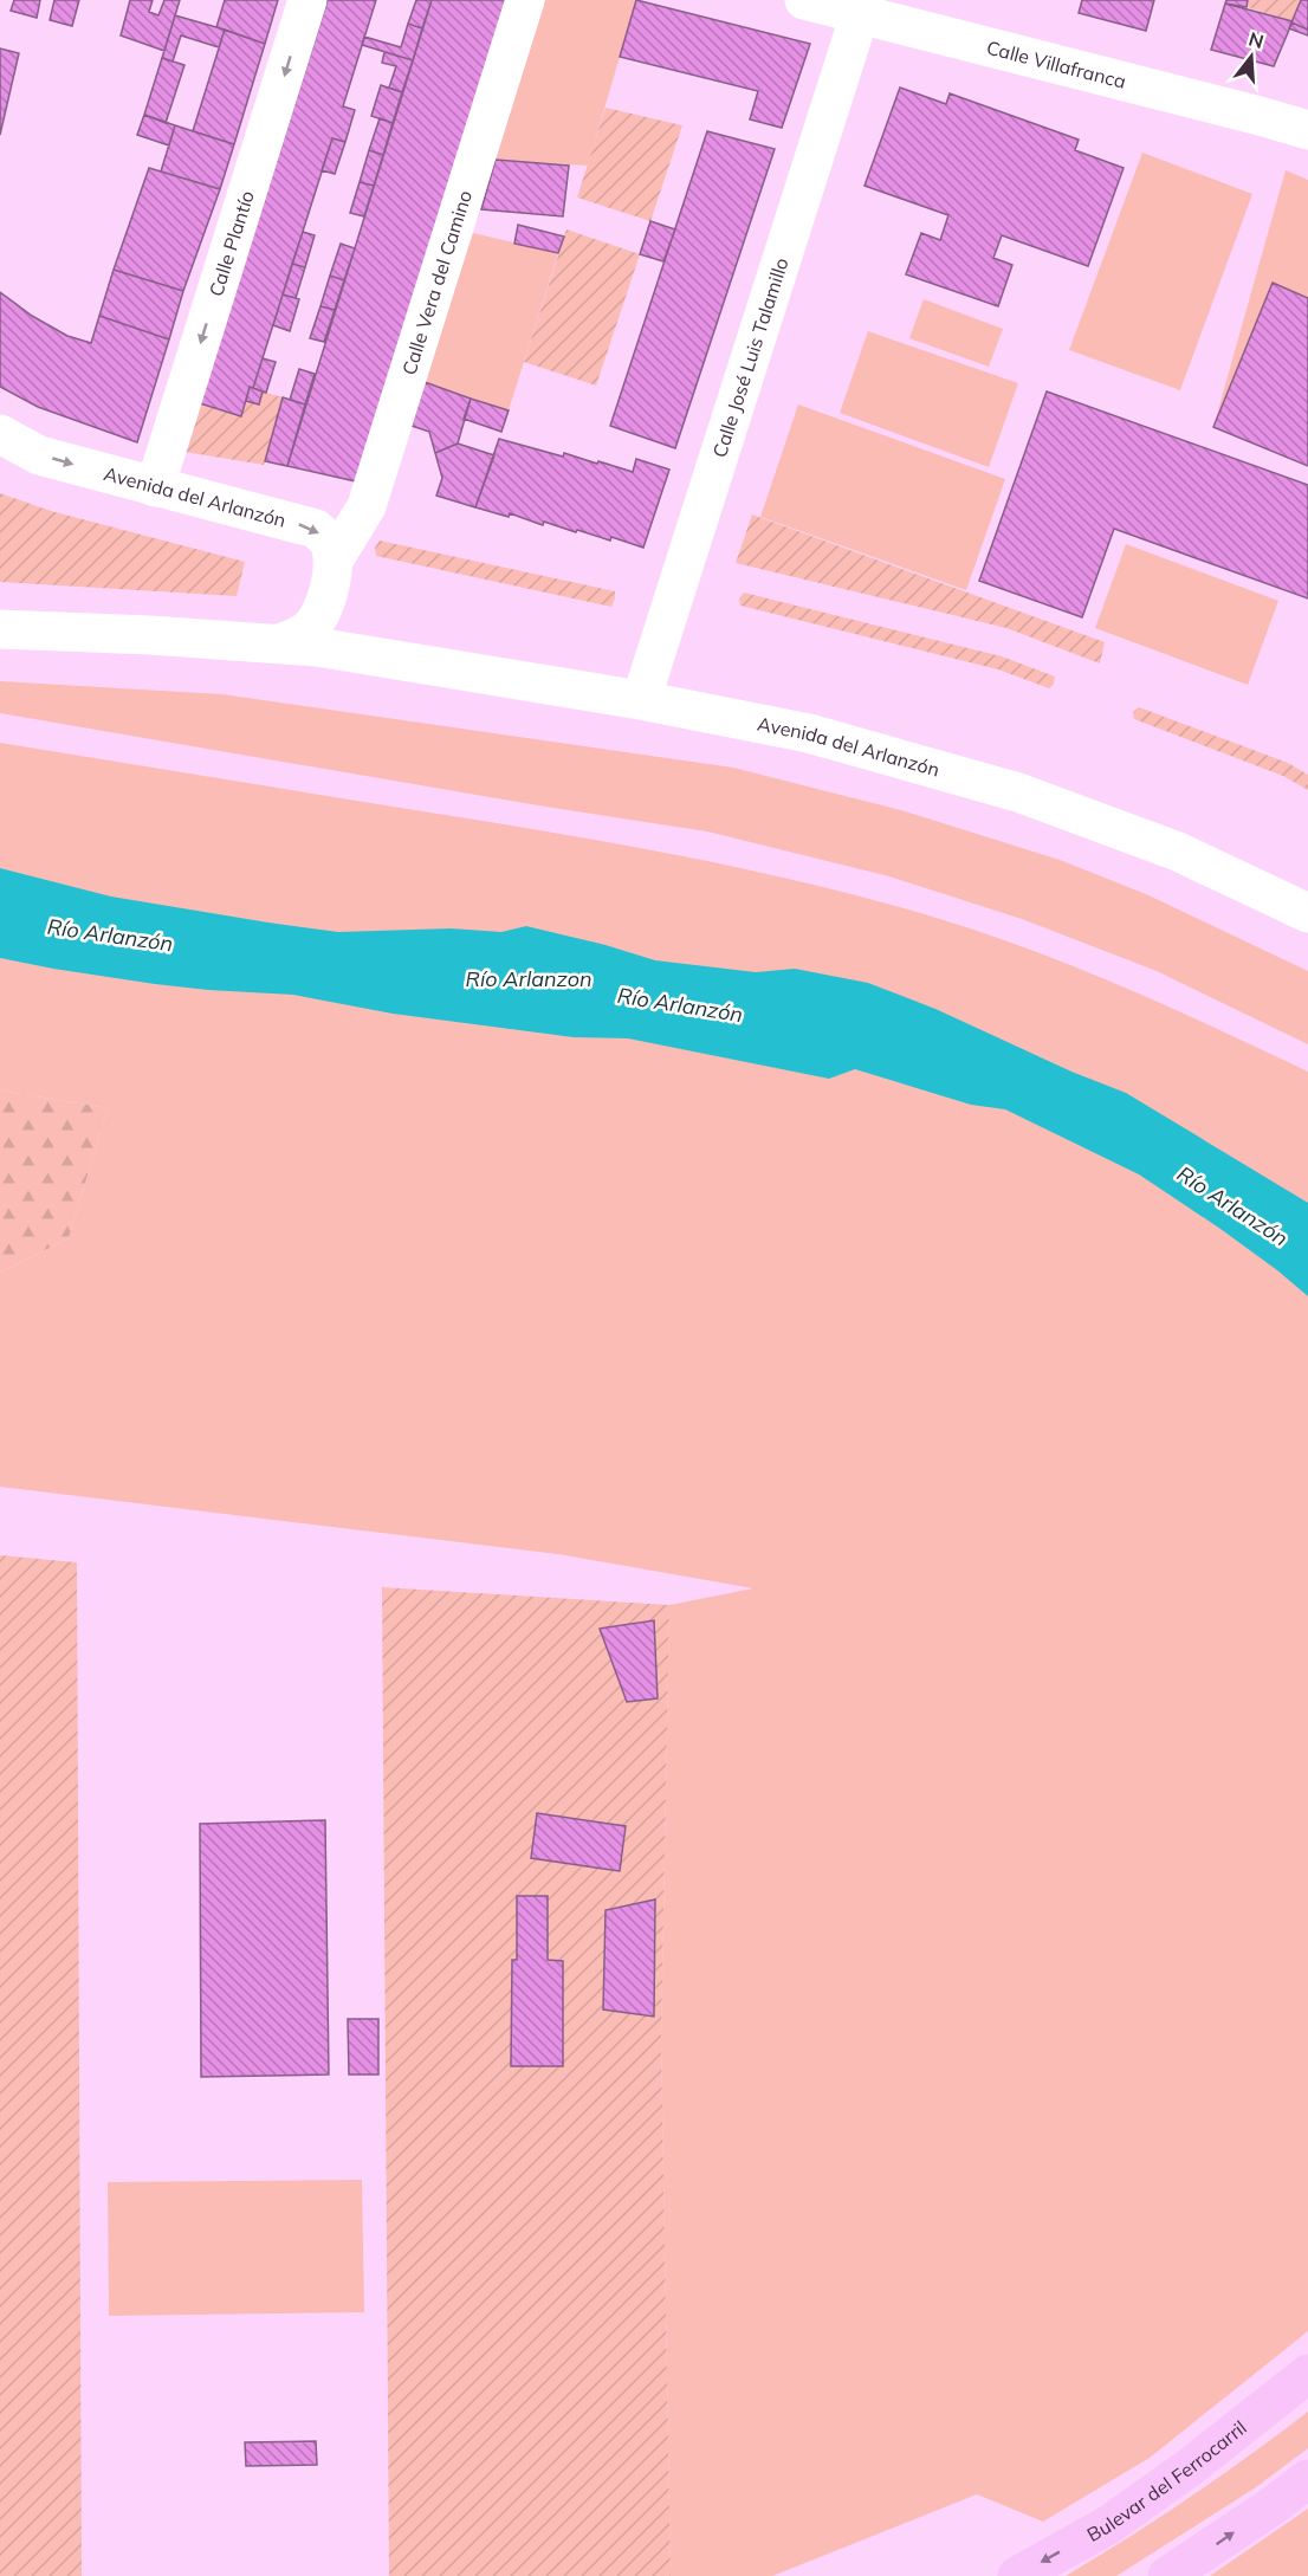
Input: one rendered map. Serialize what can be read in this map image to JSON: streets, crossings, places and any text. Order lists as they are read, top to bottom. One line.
{"streets":{"main road":["Bulevar del Ferrocarril"],"street":["Calle Villafranca","Calle Plantío","Calle Vera del Camino","Calle José Luis Talamillo","Avenida del Arlanzón"]},"crossings":[["Calle Villafranca","Calle José Luis Talamillo"],["Calle Plantío","Avenida del Arlanzón"],["Calle Vera del Camino","Avenida del Arlanzón"],["Calle José Luis Talamillo","Avenida del Arlanzón"]],"one_way":["Calle Plantío"],"water":["Río Arlanzón","Río Arlanzon"],"north":"top"}
